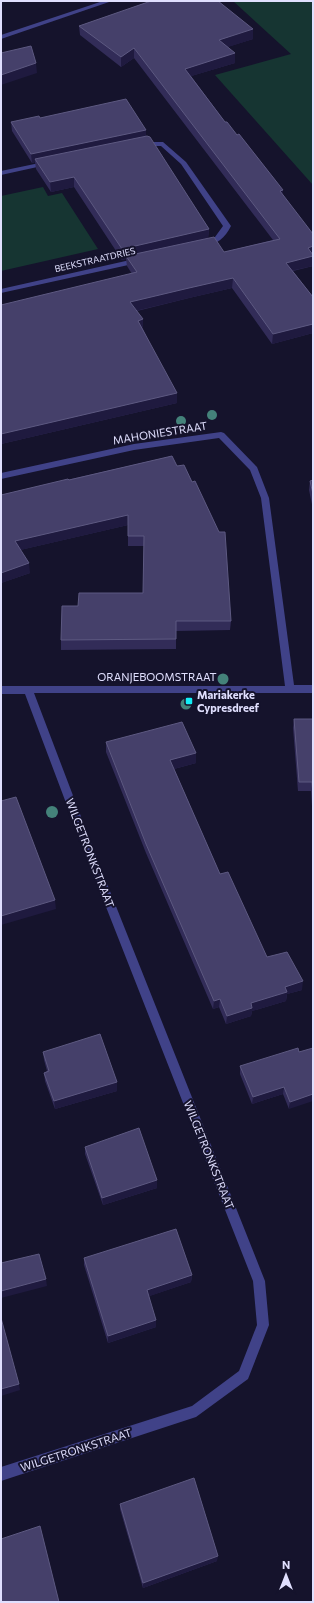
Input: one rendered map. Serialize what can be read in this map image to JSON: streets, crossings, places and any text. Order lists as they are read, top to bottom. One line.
{"streets":{"street":["BEEKSTRAATDRIES","MAHONIESTRAAT","ORANJEBOOMSTRAAT","WILGETRONKSTRAAT"]},"crossings":[["MAHONIESTRAAT","ORANJEBOOMSTRAAT"],["ORANJEBOOMSTRAAT","WILGETRONKSTRAAT"]],"places":{"transit":["Mariakerke Cypresdreef"]},"north":"top"}
